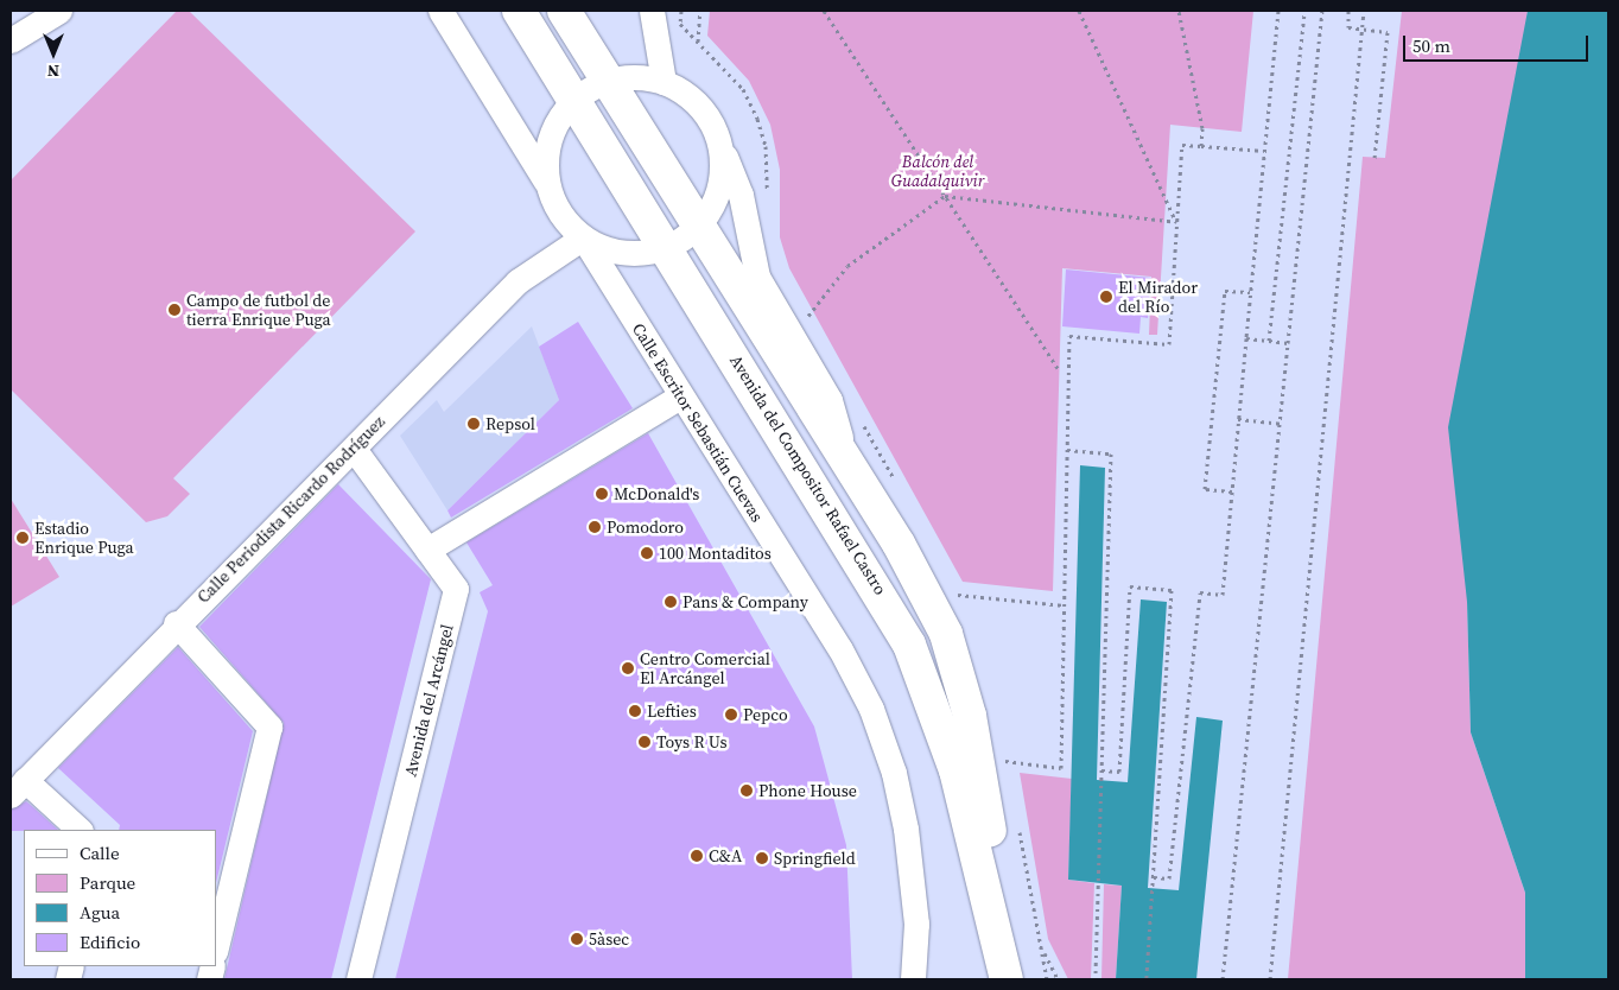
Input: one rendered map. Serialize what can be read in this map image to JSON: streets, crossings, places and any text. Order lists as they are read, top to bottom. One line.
{"streets":{"main road":["Avenida del Compositor Rafael Castro"],"street":["Calle Escritor Sebastián Cuevas","Calle Periodista Ricardo Rodríguez","Avenida del Arcángel"]},"crossings":[["Calle Escritor Sebastián Cuevas","Calle Periodista Ricardo Rodríguez"],["Calle Periodista Ricardo Rodríguez","Avenida del Arcángel"]],"parks":["Balcón del Guadalquivir"],"places":["El Mirador del Río","Campo de futbol de tierra Enrique Puga","Repsol","McDonald's","Pomodoro","Estadio Enrique Puga","100 Montaditos","Pans & Company","Centro Comercial El Arcángel","Lefties","Pepco","Toys R Us","Phone House","C&A","Springfield","5àsec"],"legend":["Calle","Parque","Agua","Edificio"],"scale_bar":"50 m","north":"bottom"}
